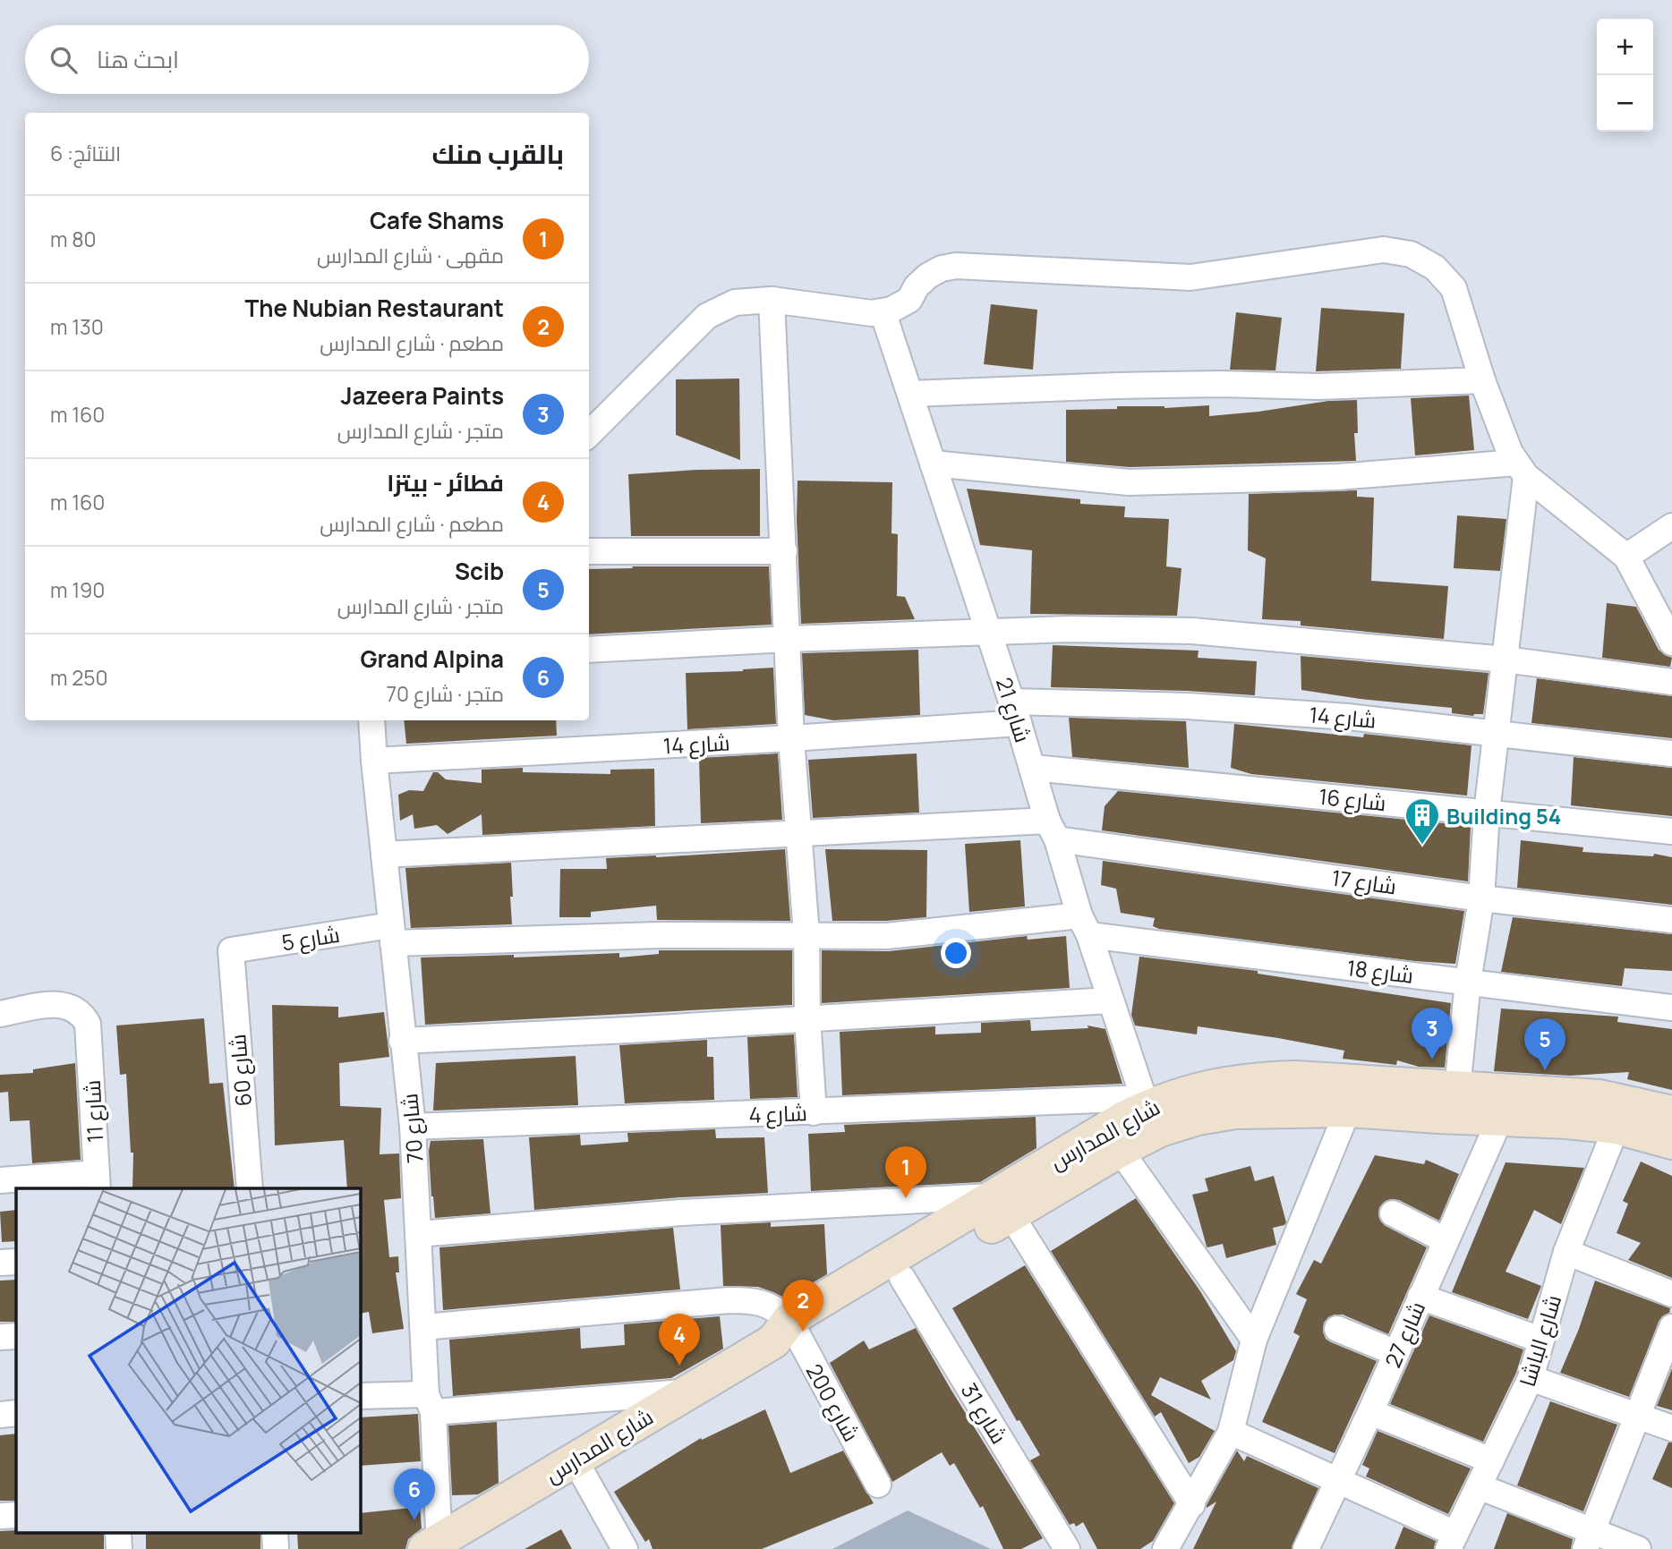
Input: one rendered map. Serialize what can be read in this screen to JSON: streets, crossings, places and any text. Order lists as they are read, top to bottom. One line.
{"streets":{"street":["شارع 21","شارع 14","شارع 16","شارع 17","شارع 5","شارع 18","شارع 60","شارع 11","شارع 4","شارع 70","شارع المدارس","شارع 27","شارع الباشا","شارع 200","شارع 31"]},"crossings":[["شارع 21","شارع 14"],["شارع 21","شارع 16"],["شارع 21","شارع 17"],["شارع 21","شارع 18"],["شارع 21","شارع 4"],["شارع 21","شارع المدارس"],["شارع 14","شارع 70"],["شارع 17","شارع 70"],["شارع 5","شارع 18"],["شارع 5","شارع 60"],["شارع 5","شارع 70"],["شارع 4","شارع 70"],["شارع 4","شارع المدارس"],["شارع 70","شارع المدارس"],["شارع المدارس","شارع 27"],["شارع المدارس","شارع الباشا"],["شارع المدارس","شارع 200"],["شارع المدارس","شارع 31"]],"places":{"building":["Building 54"]},"page":{"map_buttons":["+","−"],"search":"ابحث هنا","heading":["بالقرب منك","النتائج: 6"],"list":[{"mark":"1","name":"Cafe Shams","note":"مقهى · شارع المدارس","value":"80 m"},{"mark":"2","name":"The Nubian Restaurant","note":"مطعم · شارع المدارس","value":"130 m"},{"mark":"3","name":"Jazeera Paints","note":"متجر · شارع المدارس","value":"160 m"},{"mark":"4","name":"فطائر - بيتزا","note":"مطعم · شارع المدارس","value":"160 m"},{"mark":"5","name":"Scib","note":"متجر · شارع المدارس","value":"190 m"},{"mark":"6","name":"Grand Alpina","note":"متجر · شارع 70","value":"250 m"}],"pins":["3","5","1","2","4","6"]}}
